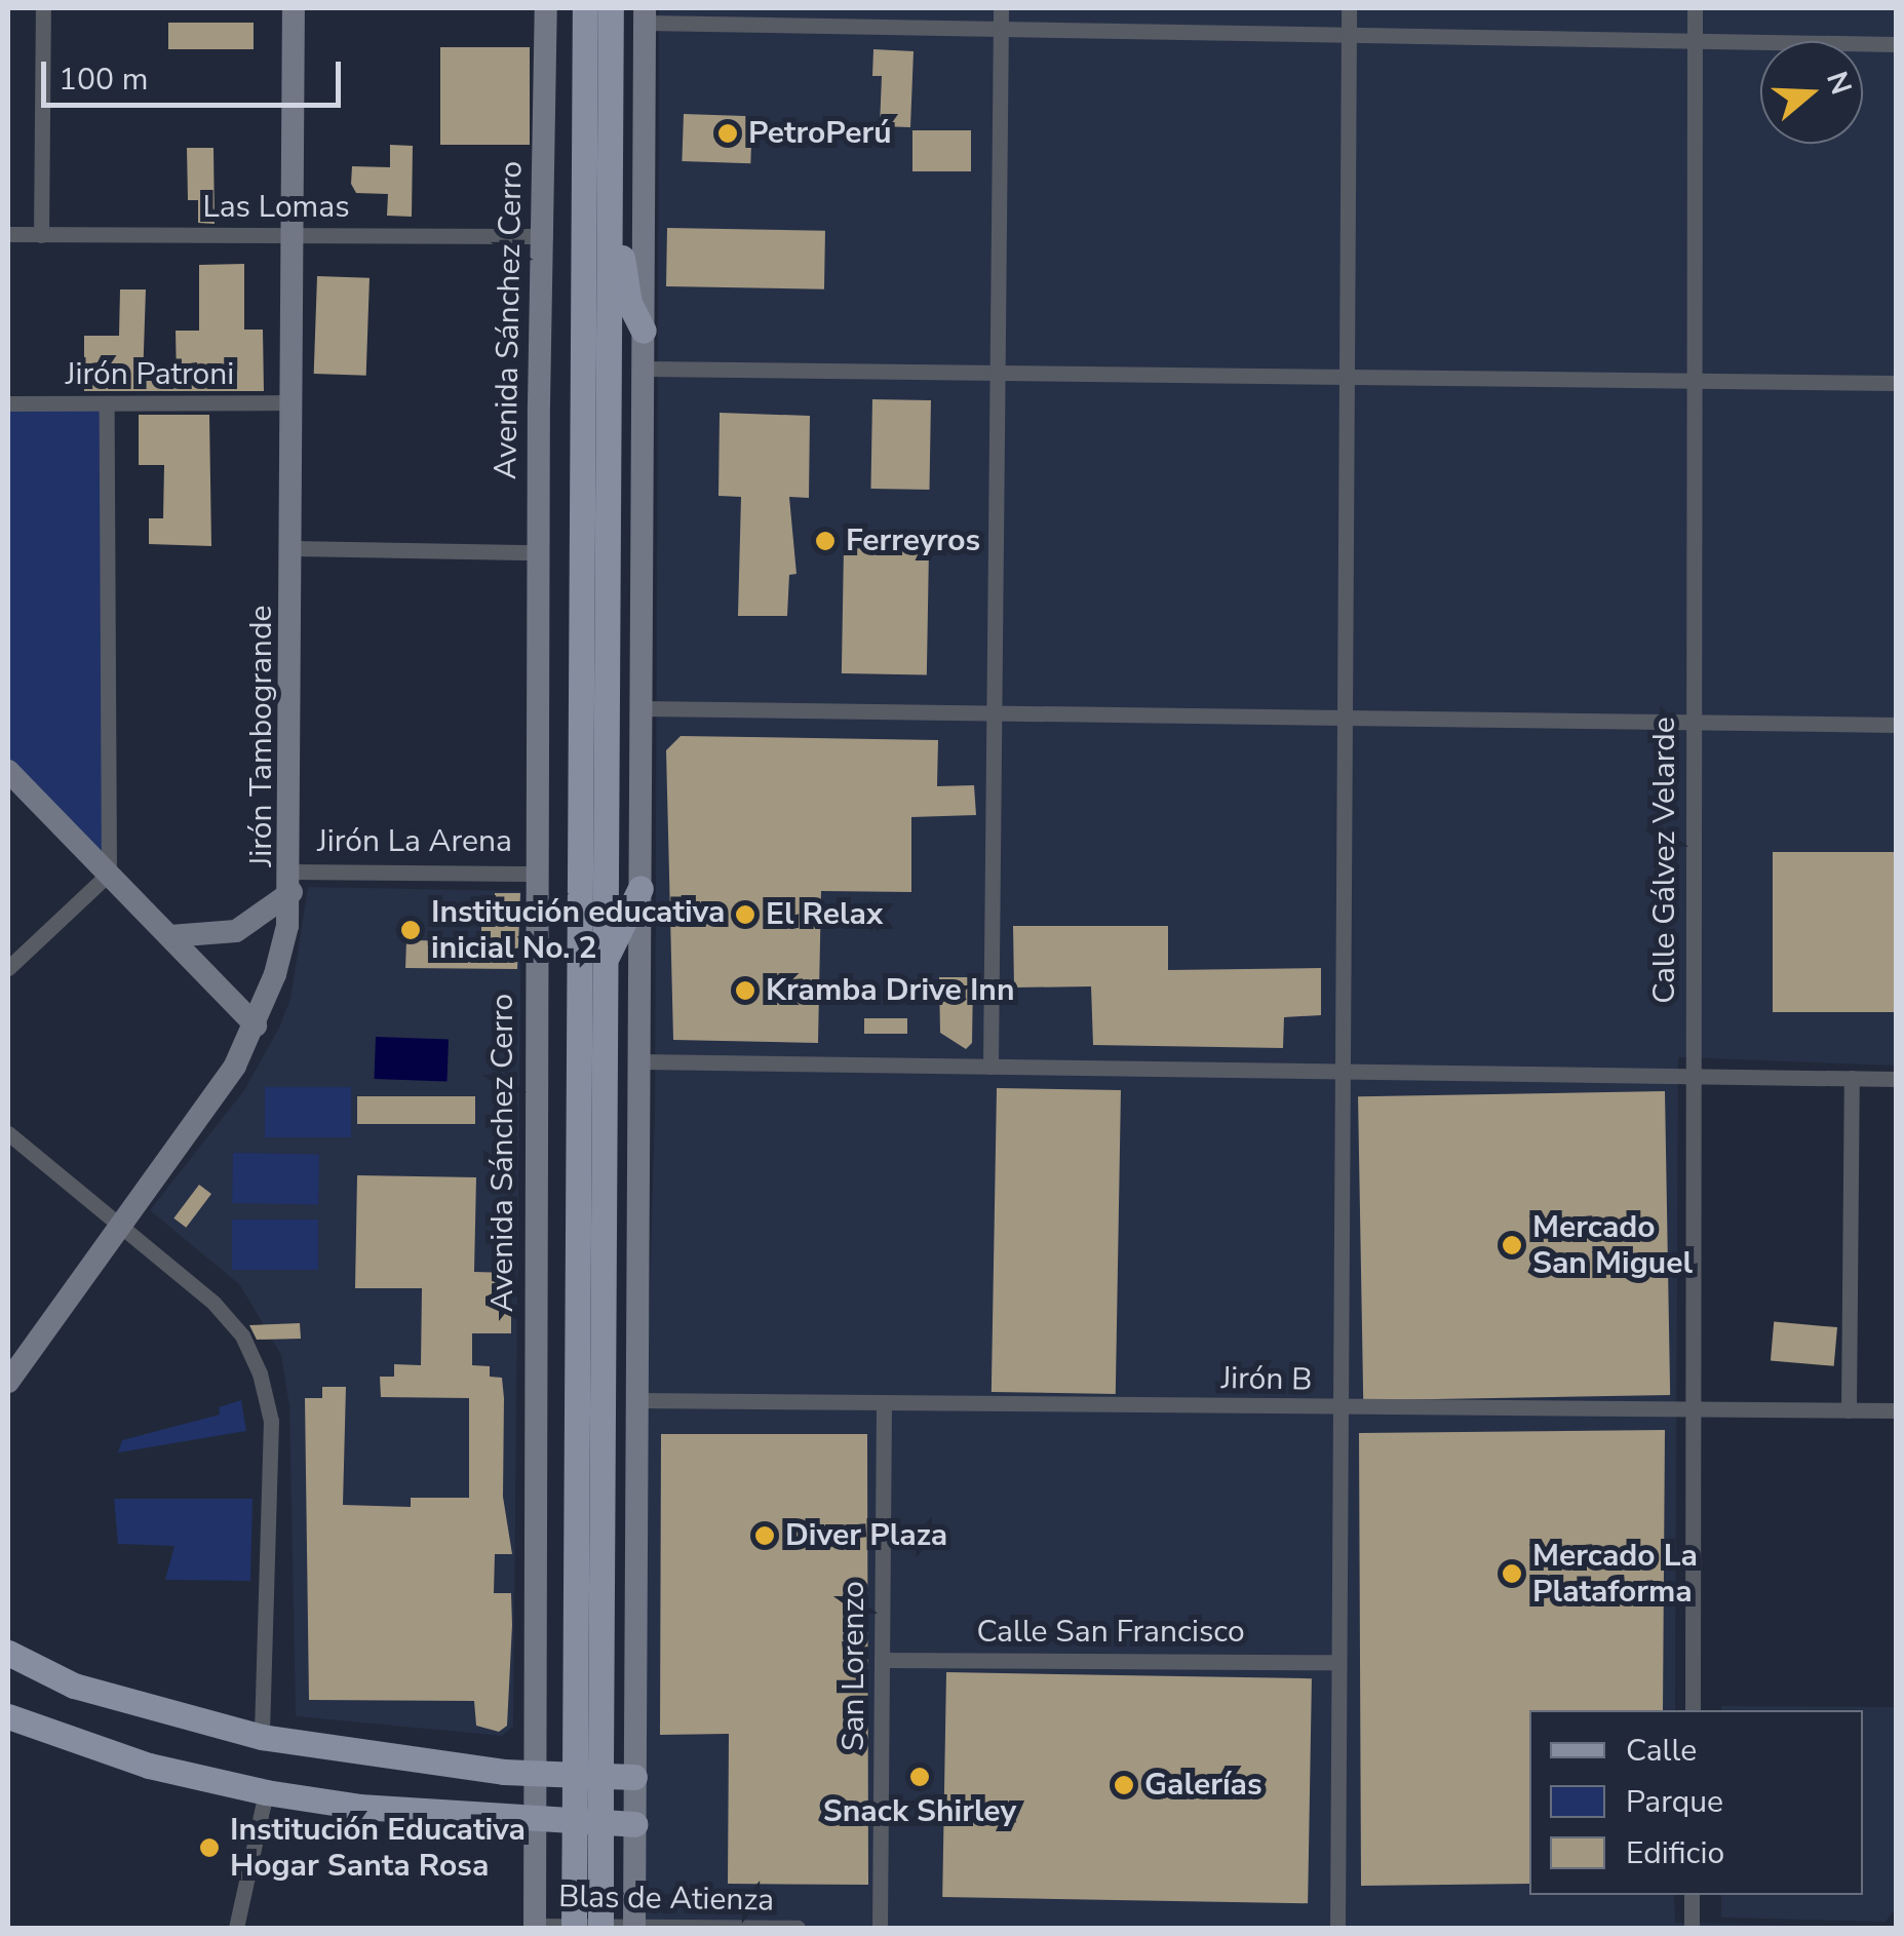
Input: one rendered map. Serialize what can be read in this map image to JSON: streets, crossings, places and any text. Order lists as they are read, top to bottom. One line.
{"streets":{"main road":["Avenida Sánchez Cerro","Jirón Tambogrande","Jirón La Arena"],"street":["Las Lomas","Jirón Patroni","Calle Gálvez Velarde","Jirón B","Calle San Francisco","San Lorenzo","Blas de Atienza"]},"crossings":[["Las Lomas","Avenida Sánchez Cerro"],["Las Lomas","Jirón Tambogrande"],["Avenida Sánchez Cerro","Jirón La Arena"],["Avenida Sánchez Cerro","Blas de Atienza"],["Jirón Patroni","Jirón Tambogrande"],["Jirón Tambogrande","Jirón La Arena"],["Calle Gálvez Velarde","Jirón B"],["Jirón B","San Lorenzo"],["Calle San Francisco","San Lorenzo"]],"places":["PetroPerú","Ferreyros","El Relax","Institución educativa inicial No. 2","Kramba Drive Inn","Mercado San Miguel","Diver Plaza","Mercado La Plataforma","Snack Shirley","Galerías","Institución Educativa Hogar Santa Rosa"],"legend":["Calle","Parque","Edificio"],"scale_bar":"100 m","north":"right"}
